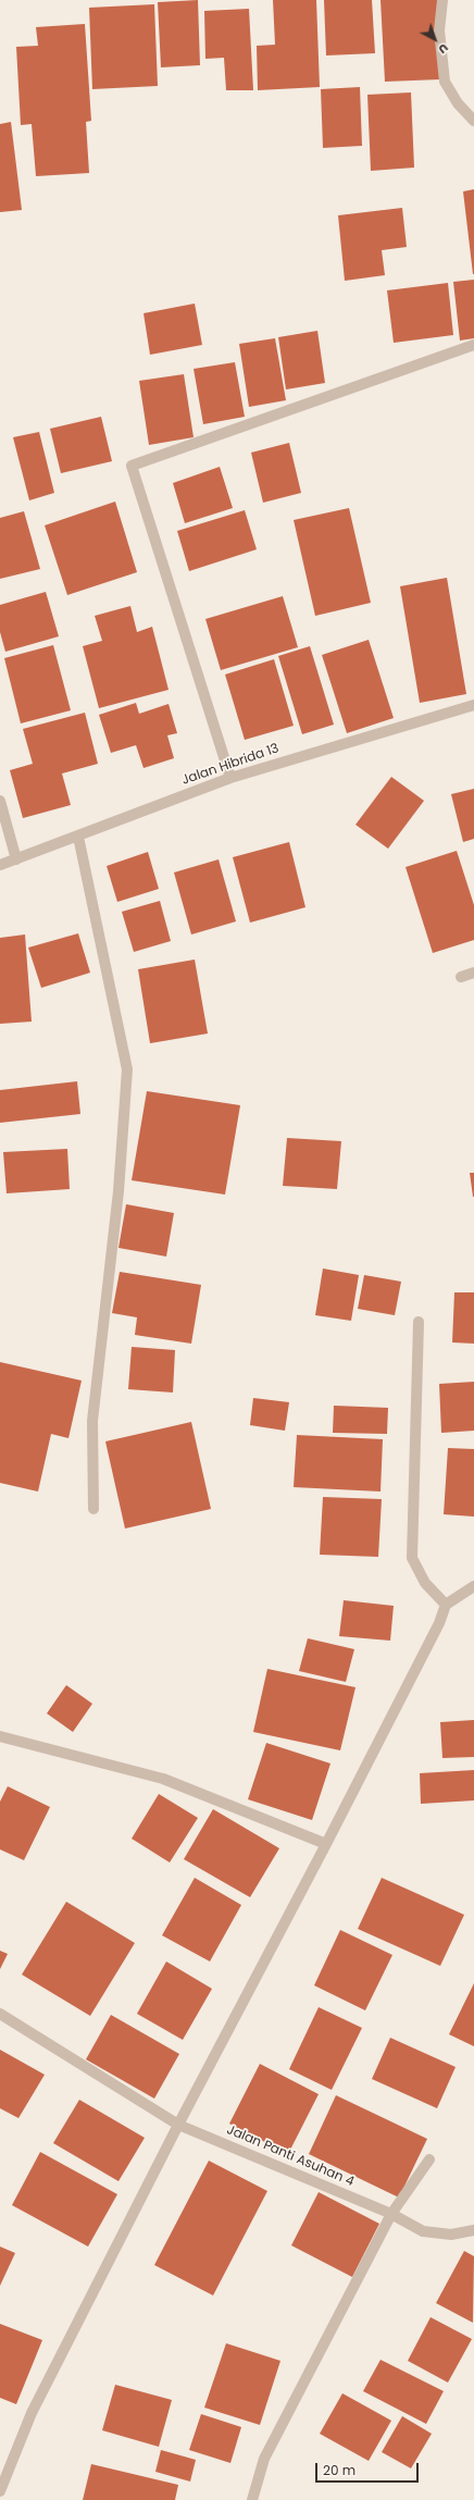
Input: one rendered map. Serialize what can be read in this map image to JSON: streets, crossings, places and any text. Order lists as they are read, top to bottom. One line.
{"streets":{"street":["Jalan Hibrida 13","Jalan Panti Asuhan 4"]},"scale_bar":"20 m","north":"bottom right"}
